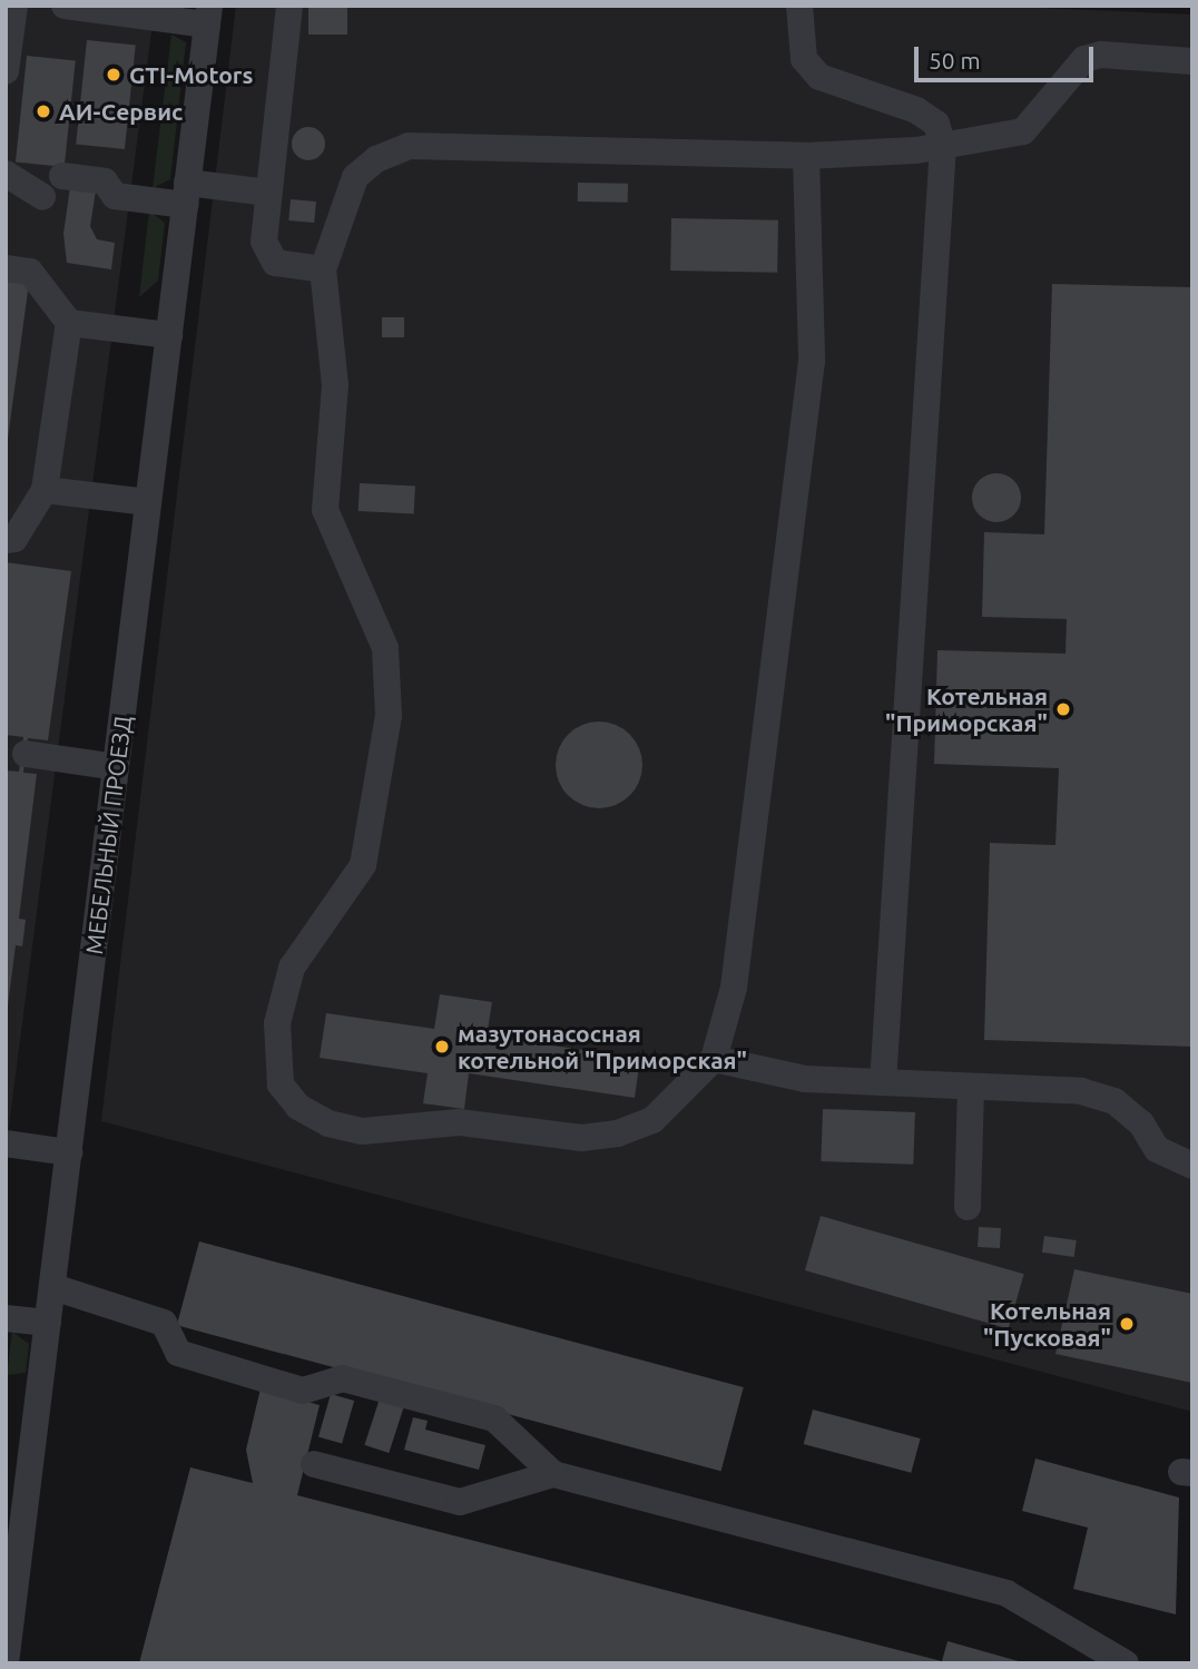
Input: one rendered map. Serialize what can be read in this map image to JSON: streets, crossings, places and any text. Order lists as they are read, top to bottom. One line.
{"streets":{"street":["МЕБЕЛЬНЫЙ ПРОЕЗД"]},"places":["GTI-Motors","АИ-Сервис","Котельная \"Приморская\"","мазутонасосная котельной \"Приморская\"","Котельная \"Пусковая\""],"scale_bar":"50 m"}
